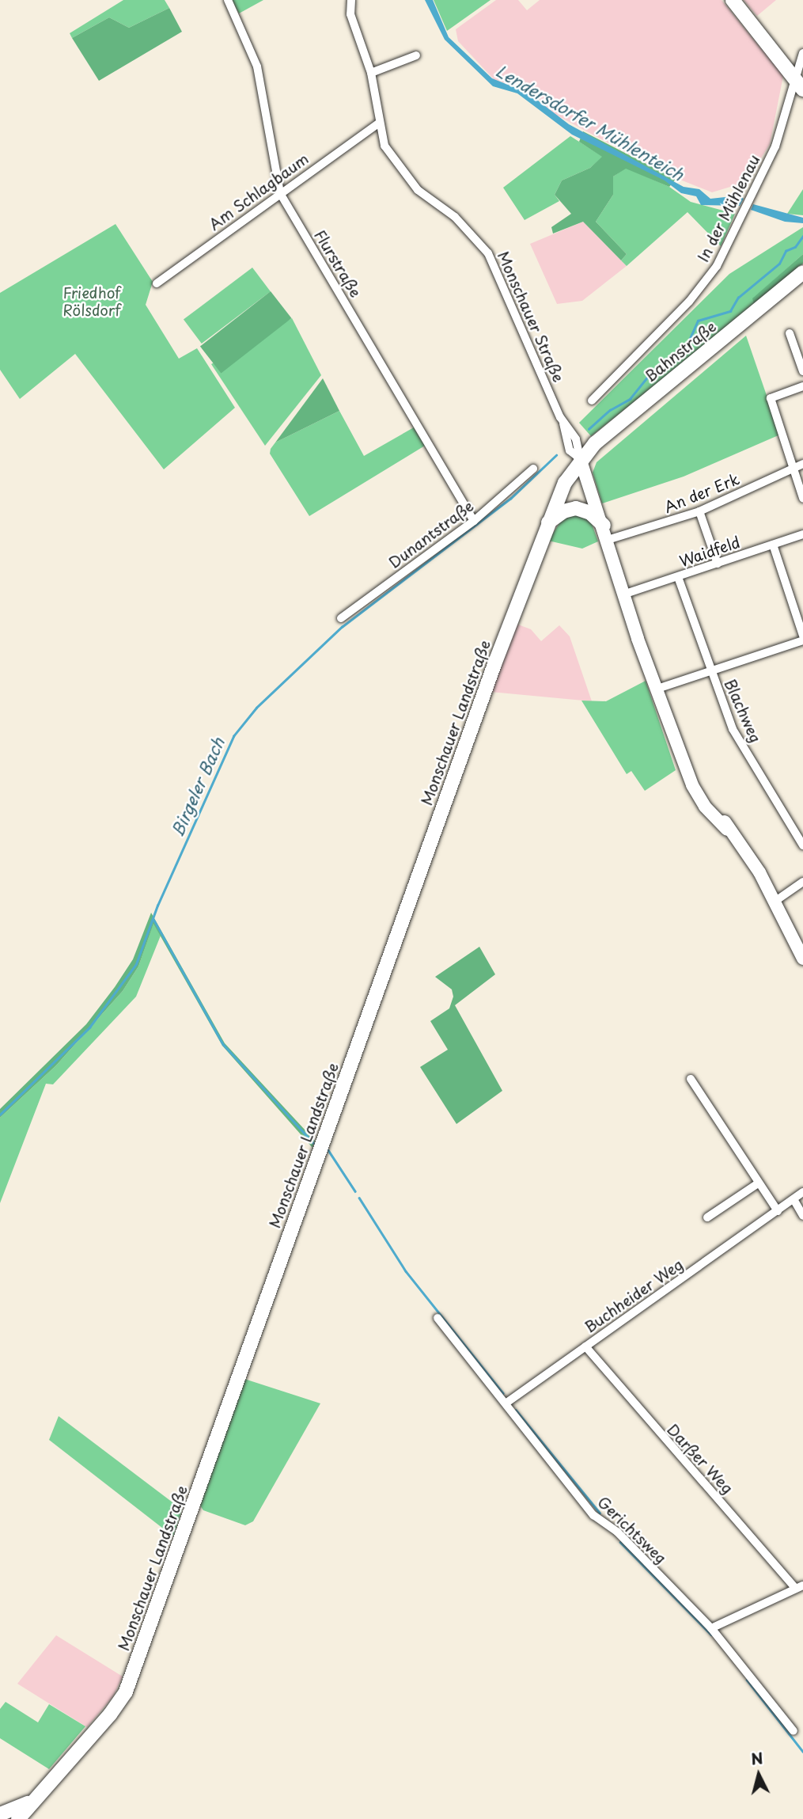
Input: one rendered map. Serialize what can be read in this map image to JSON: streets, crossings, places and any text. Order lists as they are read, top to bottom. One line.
{"streets":{"main road":["Bahnstraße","Monschauer Landstraße"],"street":["Am Schlagbaum","In der Mühlenau","Flurstraße","Monschauer Straße","An der Erk","Dunantstraße","Waidfeld","Blachweg","Buchheider Weg","Darßer Weg","Gerichtsweg"]},"crossings":[["Am Schlagbaum","Flurstraße"],["Am Schlagbaum","Monschauer Straße"],["Flurstraße","Dunantstraße"],["Monschauer Straße","Bahnstraße"],["Monschauer Straße","Monschauer Landstraße"],["Bahnstraße","Monschauer Landstraße"],["Waidfeld","Blachweg"],["Buchheider Weg","Darßer Weg"],["Buchheider Weg","Gerichtsweg"]],"water":["Lendersdorfer Mühlenteich","Birgeler Bach"],"parks":["Friedhof Rölsdorf"],"north":"top"}
